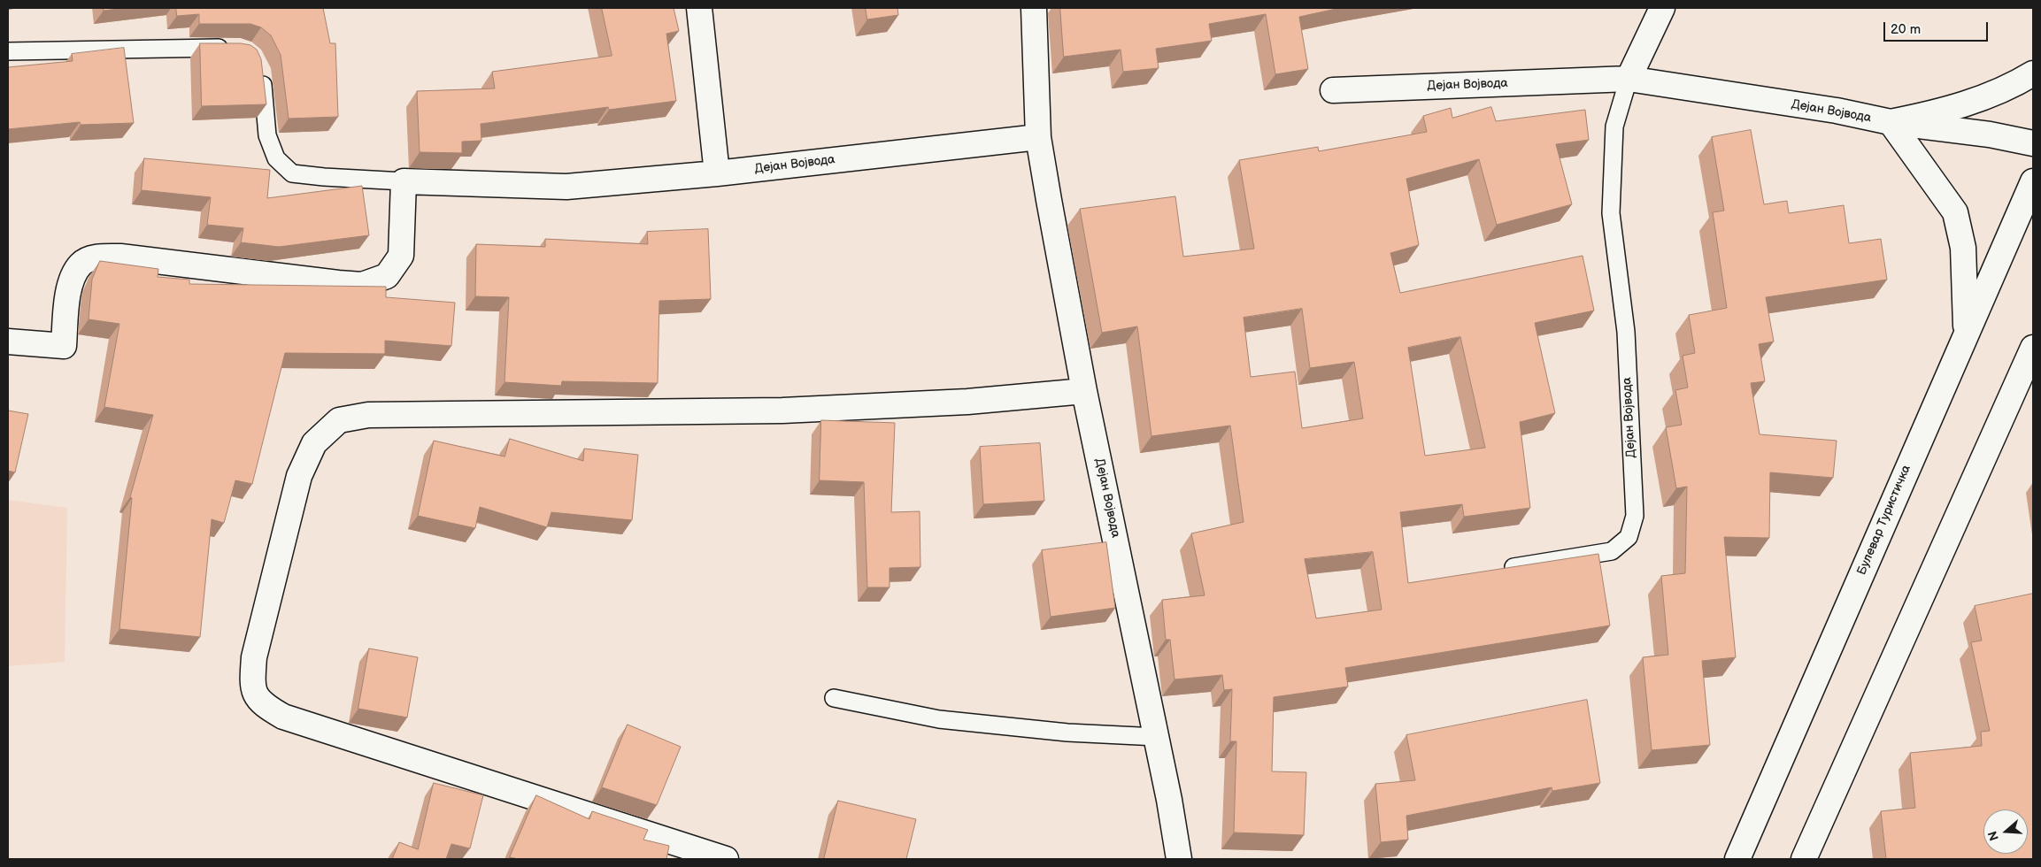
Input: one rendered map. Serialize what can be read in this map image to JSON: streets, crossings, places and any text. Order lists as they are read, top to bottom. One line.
{"streets":{"street":["Дејан Војвода","Булевар Туристичка"]},"scale_bar":"20 m","north":"left"}
